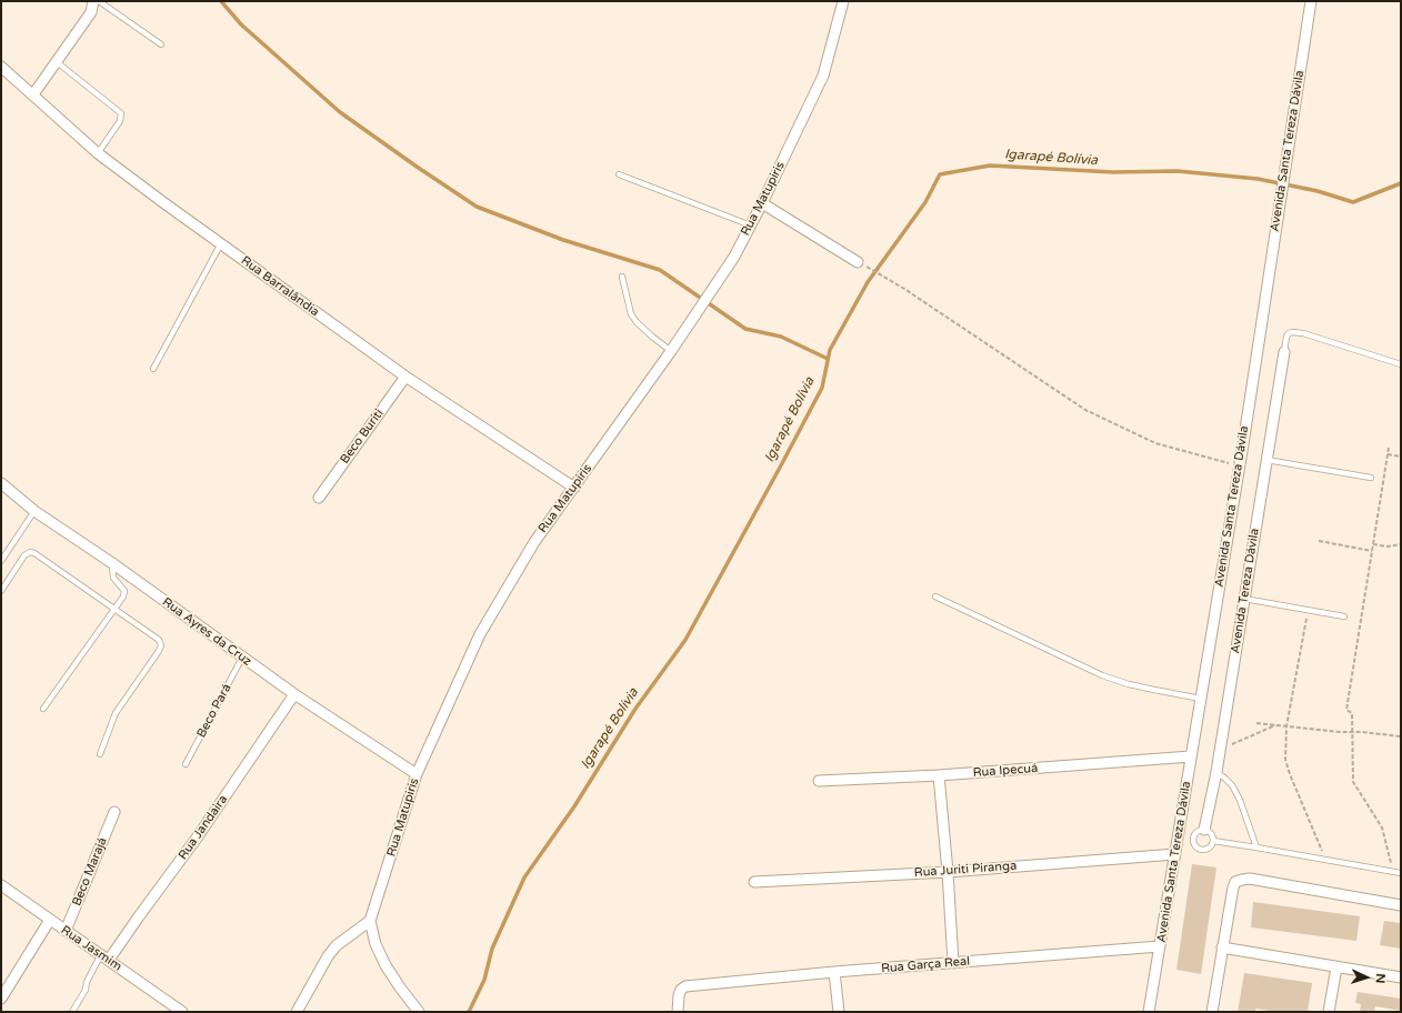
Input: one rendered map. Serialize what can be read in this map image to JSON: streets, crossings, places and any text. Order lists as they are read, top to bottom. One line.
{"streets":{"street":["Avenida Santa Tereza Dávila","Rua Matupiris","Rua Barralândia","Beco Buriti","Avenida Tereza Dávila","Rua Ayres da Cruz","Rua Ipecuá","Rua Jandaira","Rua Juriti Piranga","Beco Marajá","Rua Jasmim","Rua Garça Real"],"lane":["Beco Pará"]},"crossings":[["Avenida Santa Tereza Dávila","Rua Ipecuá"],["Avenida Santa Tereza Dávila","Rua Juriti Piranga"],["Avenida Santa Tereza Dávila","Rua Garça Real"],["Rua Matupiris","Rua Barralândia"],["Rua Matupiris","Rua Ayres da Cruz"],["Rua Barralândia","Beco Buriti"],["Rua Ayres da Cruz","Beco Pará"],["Rua Ayres da Cruz","Rua Jandaira"],["Rua Jandaira","Rua Jasmim"],["Beco Marajá","Rua Jasmim"]],"water":["Igarapé Bolívia"],"north":"right"}
